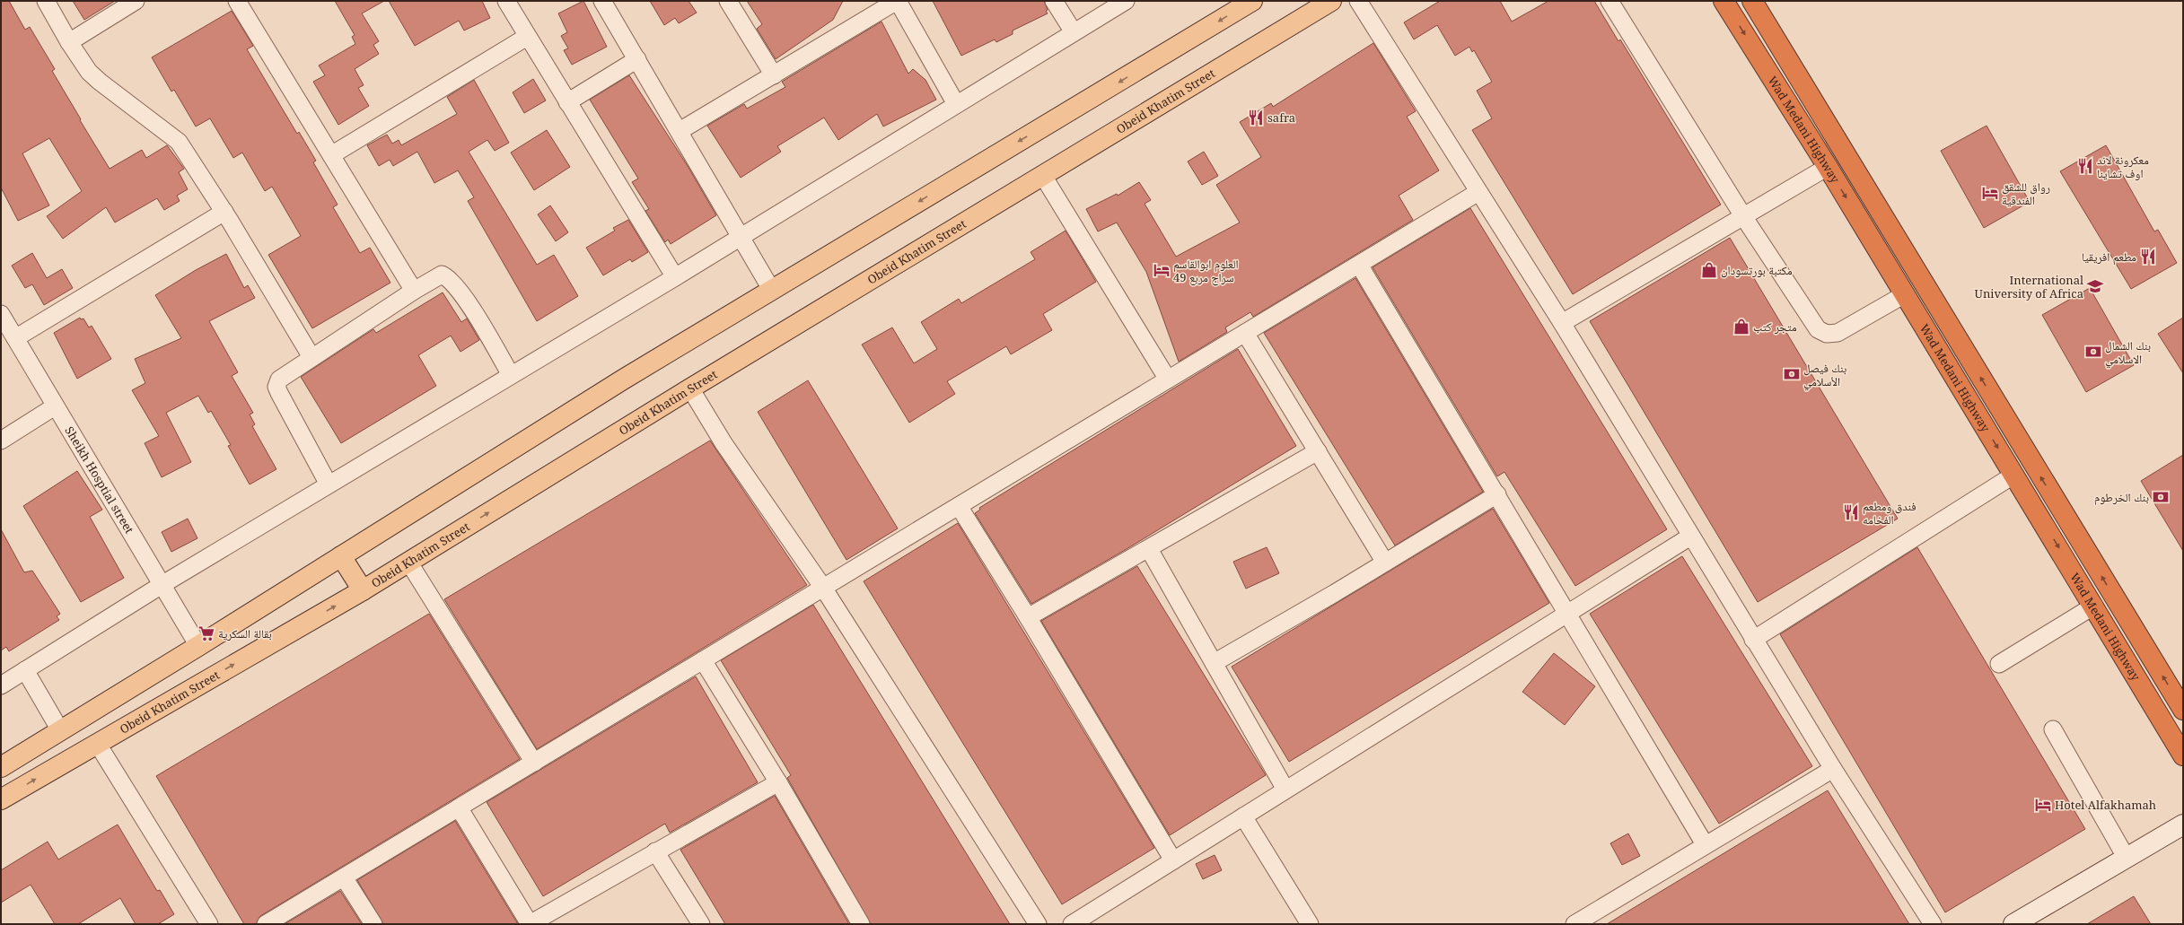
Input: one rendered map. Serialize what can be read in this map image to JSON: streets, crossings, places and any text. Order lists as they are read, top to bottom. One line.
{"streets":{"highway":["Wad Medani Highway"],"main road":["Obeid Khatim Street"],"street":["Sheikh Hosptial street"]},"places":{"restaurant":["safra","معكرونة لاند اوف تشاينا","مطعم افريقيا","فندق ومطعم الفخامه"],"hotel":["رواق للشقق الفندقية","العلوم ابوالقاسم سراج مربع 49","Hotel Alfakhamah"],"shop":["مكتبة بورتسودان","متجر كتب"],"school or university":["International University of Africa"],"bank":["بنك الشمال الاسلامي","بنك فيصل الأسلامي","بنك الخرطوم"],"supermarket":["بقالة السكرية"]}}
